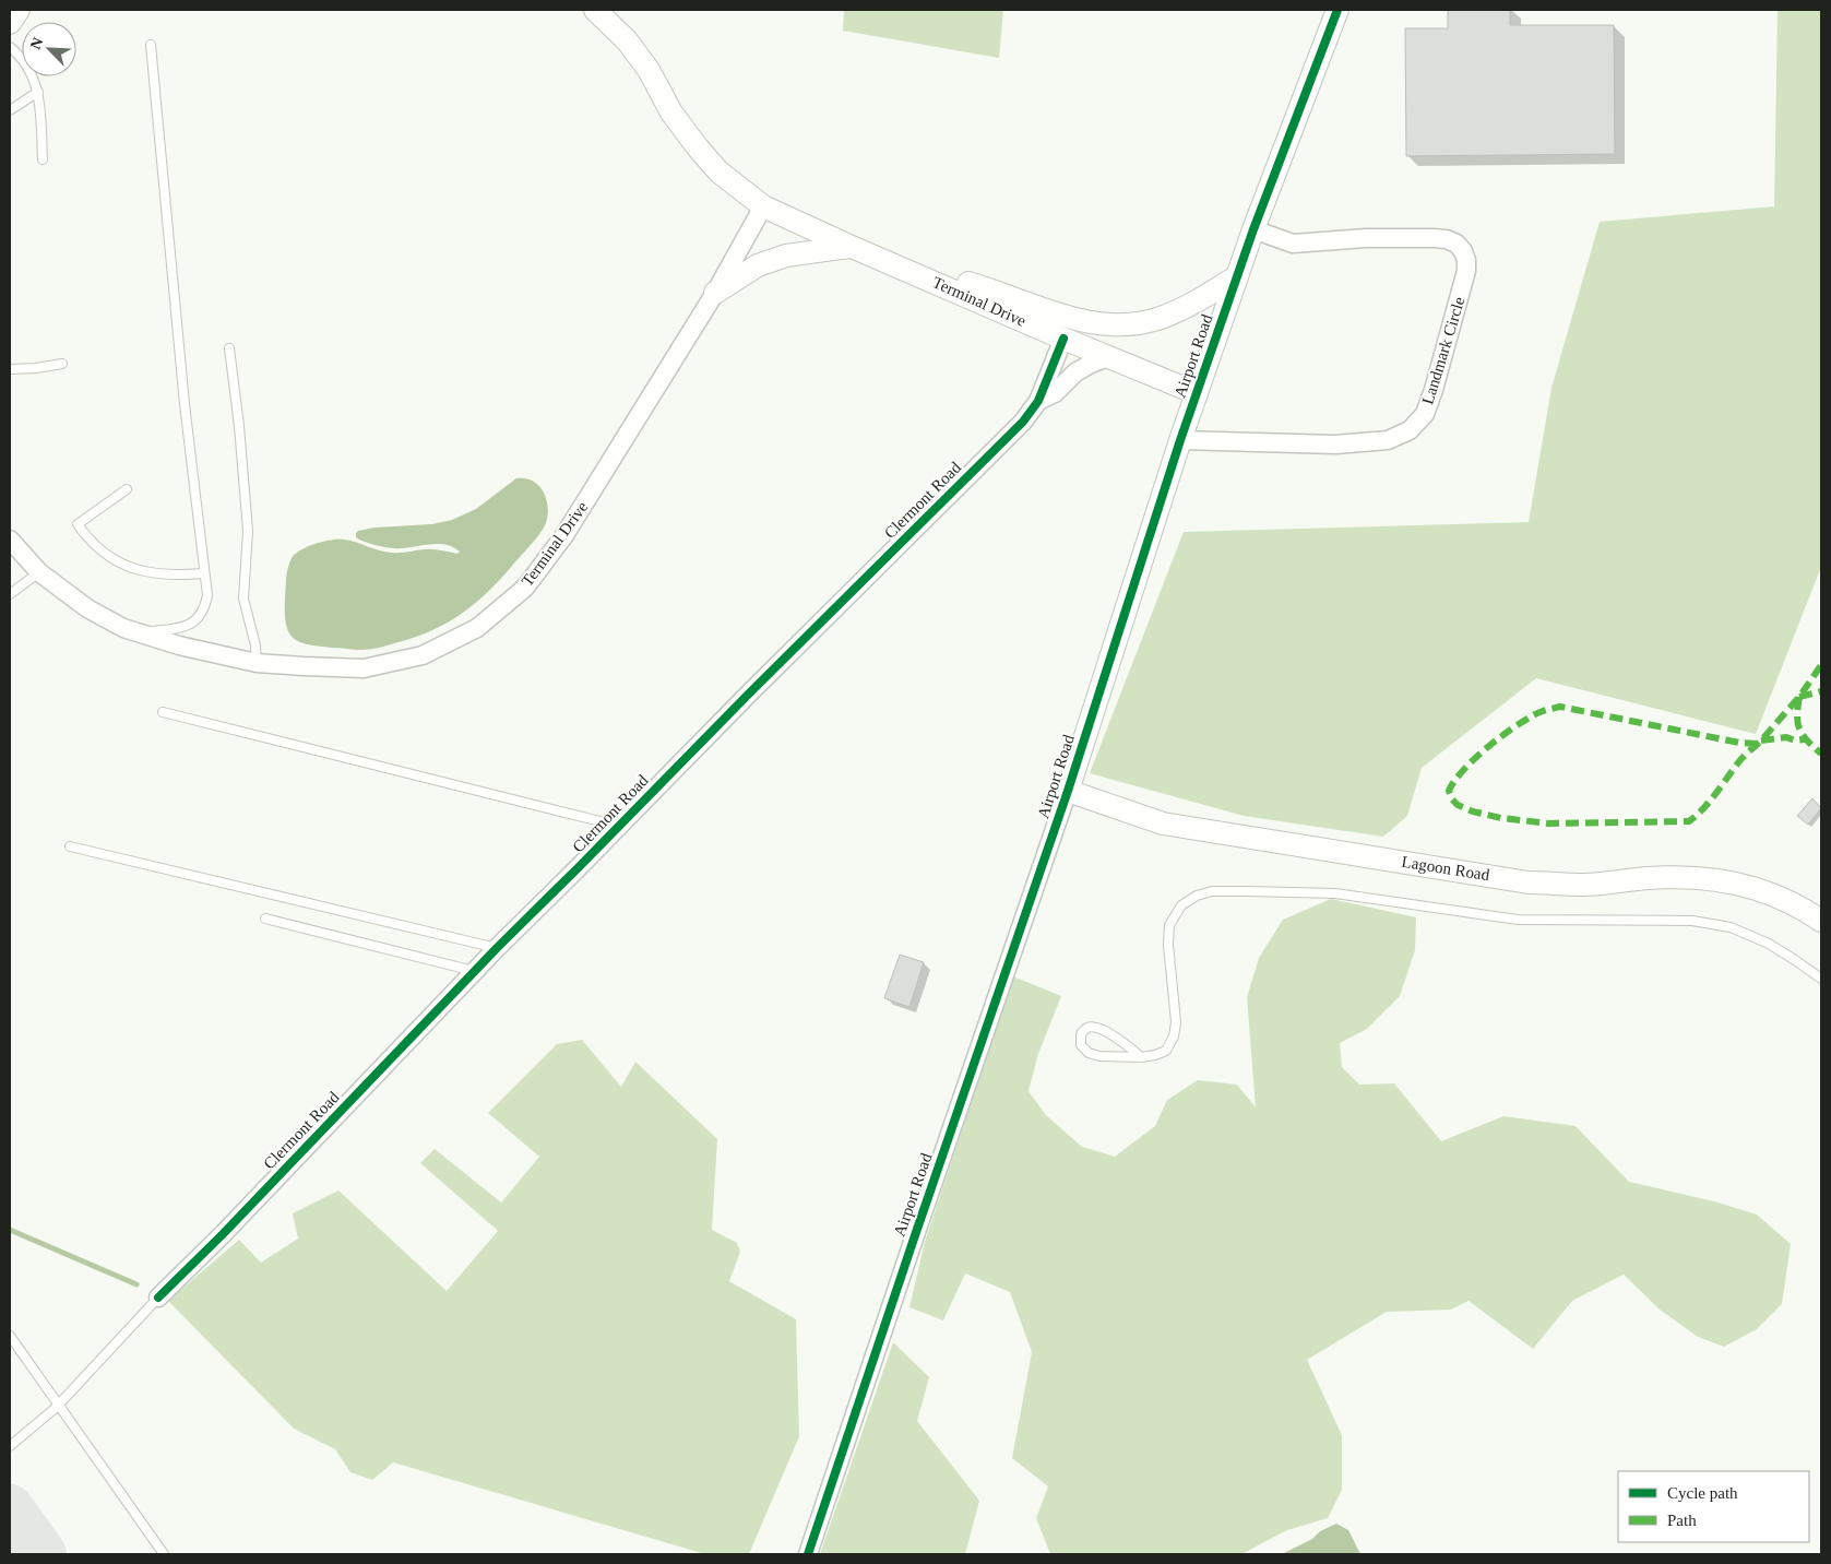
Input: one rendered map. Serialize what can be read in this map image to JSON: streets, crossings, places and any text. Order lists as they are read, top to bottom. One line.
{"streets":{"street":["Terminal Drive","Landmark Circle","Airport Road","Clermont Road","Lagoon Road"]},"crossings":[["Terminal Drive","Airport Road"],["Terminal Drive","Clermont Road"],["Landmark Circle","Airport Road"],["Airport Road","Lagoon Road"]],"legend":["Cycle path","Path"],"north":"top left"}
